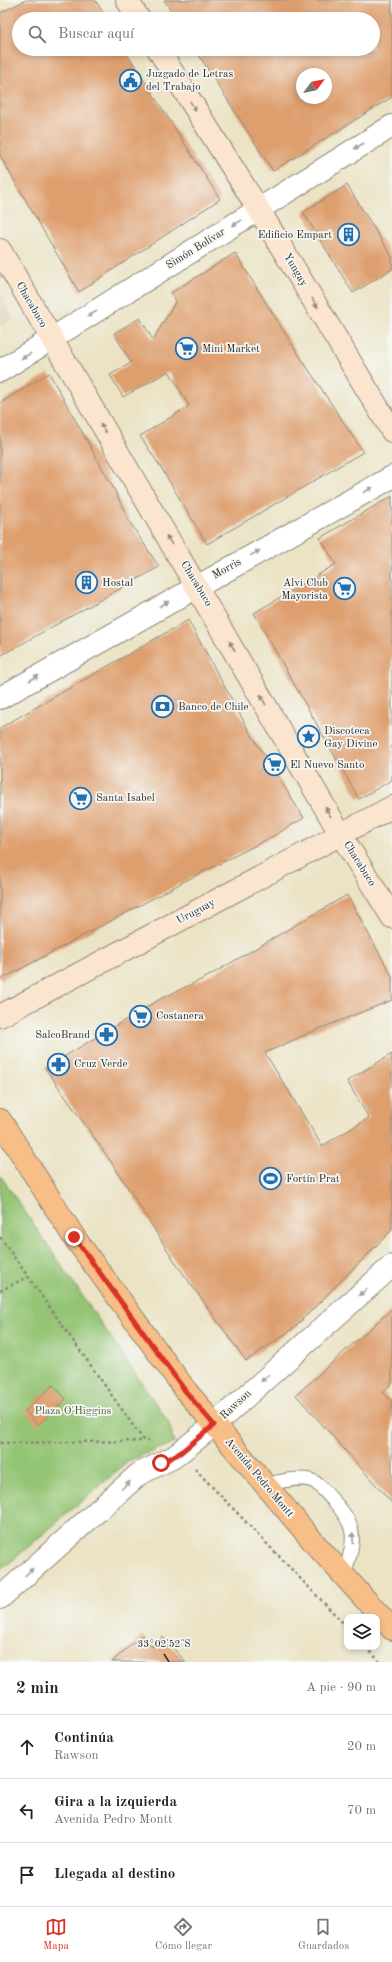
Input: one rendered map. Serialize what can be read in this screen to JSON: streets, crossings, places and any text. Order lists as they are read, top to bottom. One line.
{"streets":{"main road":["Avenida Pedro Montt"],"street":["Simón Bolívar","Yungay","Chacabuco","Morris","Uruguay","Rawson"]},"crossings":[["Simón Bolívar","Yungay"],["Simón Bolívar","Chacabuco"],["Chacabuco","Morris"],["Chacabuco","Uruguay"],["Rawson","Avenida Pedro Montt"]],"one_way":["Simón Bolívar","Yungay","Chacabuco","Morris"],"parks":["Plaza O'Higgins"],"places":{"public building":["Juzgado de Letras del Trabajo"],"building":["Edificio Empart","Hostal"],"supermarket":["Mini Market","Alvi Club Mayorista","El Nuevo Santo","Santa Isabel","Costanera"],"bank":["Banco de Chile"],"place":["Discoteca Gay Divine"],"pharmacy":["SalcoBrand","Cruz Verde"],"sports":["Fortín Prat"]},"north":"top right","page":{"search":"Buscar aquí","heading":["2 min","A pie · 90 m"],"list":[["Continúa","Rawson","20 m"],["Gira a la izquierda","Avenida Pedro Montt","70 m"],"Llegada al destino"],"nav":["Mapa","Cómo llegar","Guardados"]},"coordinates":["33°02'52\"S"]}
